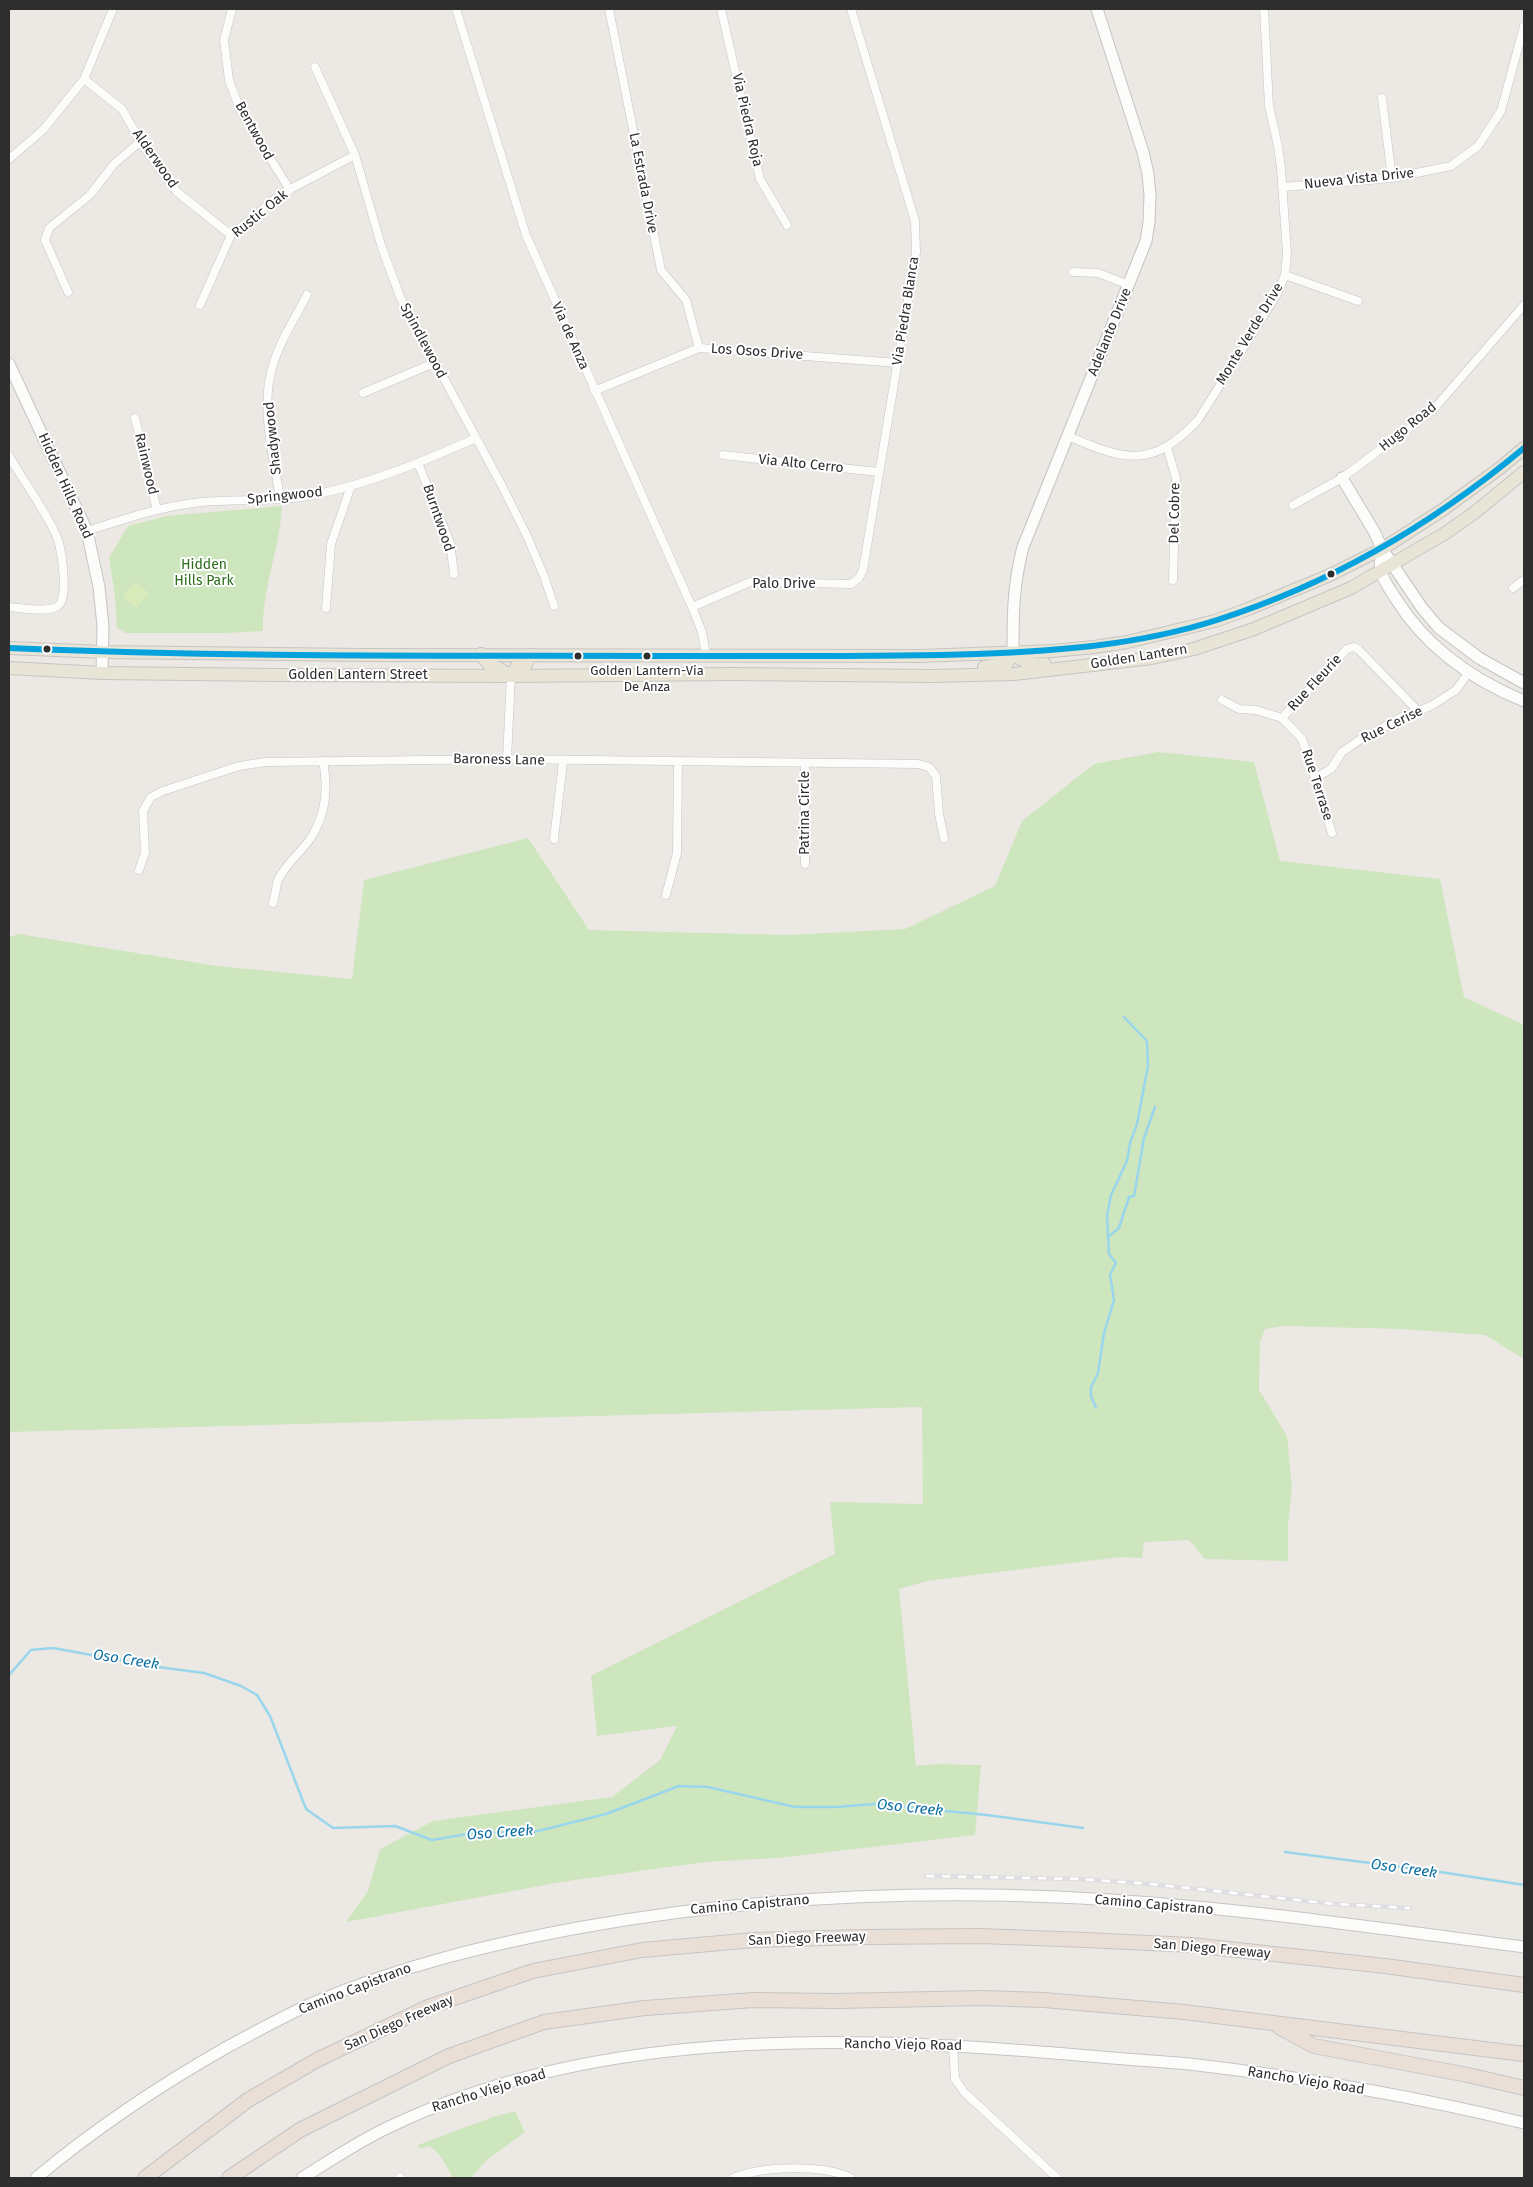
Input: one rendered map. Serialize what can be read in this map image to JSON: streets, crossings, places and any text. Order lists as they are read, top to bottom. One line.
{"streets":{"highway":["San Diego Freeway"],"main road":["Golden Lantern","Golden Lantern Street"],"street":["Via Piedra Roja","Bentwood","Alderwood","Nueva Vista Drive","La Estrada Drive","Rustic Oak","Via Piedra Blanca","Adelanto Drive","Monte Verde Drive","Via de Anza","Spindlewood","Los Osos Drive","Hugo Road","Shadywood","Rainwood","Via Alto Cerro","Hidden Hills Road","Springwood","Del Cobre","Burntwood","Palo Drive","Rue Fleurie","Rue Cerise","Baroness Lane","Rue Terrase","Patrina Circle","Camino Capistrano","Rancho Viejo Road"]},"crossings":[["Bentwood","Rustic Oak"],["Alderwood","Rustic Oak"],["Nueva Vista Drive","Monte Verde Drive"],["La Estrada Drive","Los Osos Drive"],["Rustic Oak","Spindlewood"],["Via Piedra Blanca","Los Osos Drive"],["Via Piedra Blanca","Via Alto Cerro"],["Via Piedra Blanca","Palo Drive"],["Adelanto Drive","Monte Verde Drive"],["Adelanto Drive","Golden Lantern"],["Monte Verde Drive","Del Cobre"],["Via de Anza","Los Osos Drive"],["Via de Anza","Palo Drive"],["Via de Anza","Golden Lantern"],["Via de Anza","Golden Lantern Street"],["Spindlewood","Springwood"],["Shadywood","Springwood"],["Rainwood","Springwood"],["Hidden Hills Road","Springwood"],["Hidden Hills Road","Golden Lantern Street"],["Springwood","Burntwood"],["Golden Lantern","Golden Lantern Street"],["Rue Fleurie","Rue Cerise"],["Rue Fleurie","Rue Terrase"],["Rue Cerise","Rue Terrase"],["Baroness Lane","Patrina Circle"]],"water":["Oso Creek"],"parks":["Hidden Hills Park"],"places":["Golden Lantern-Via De Anza"]}
